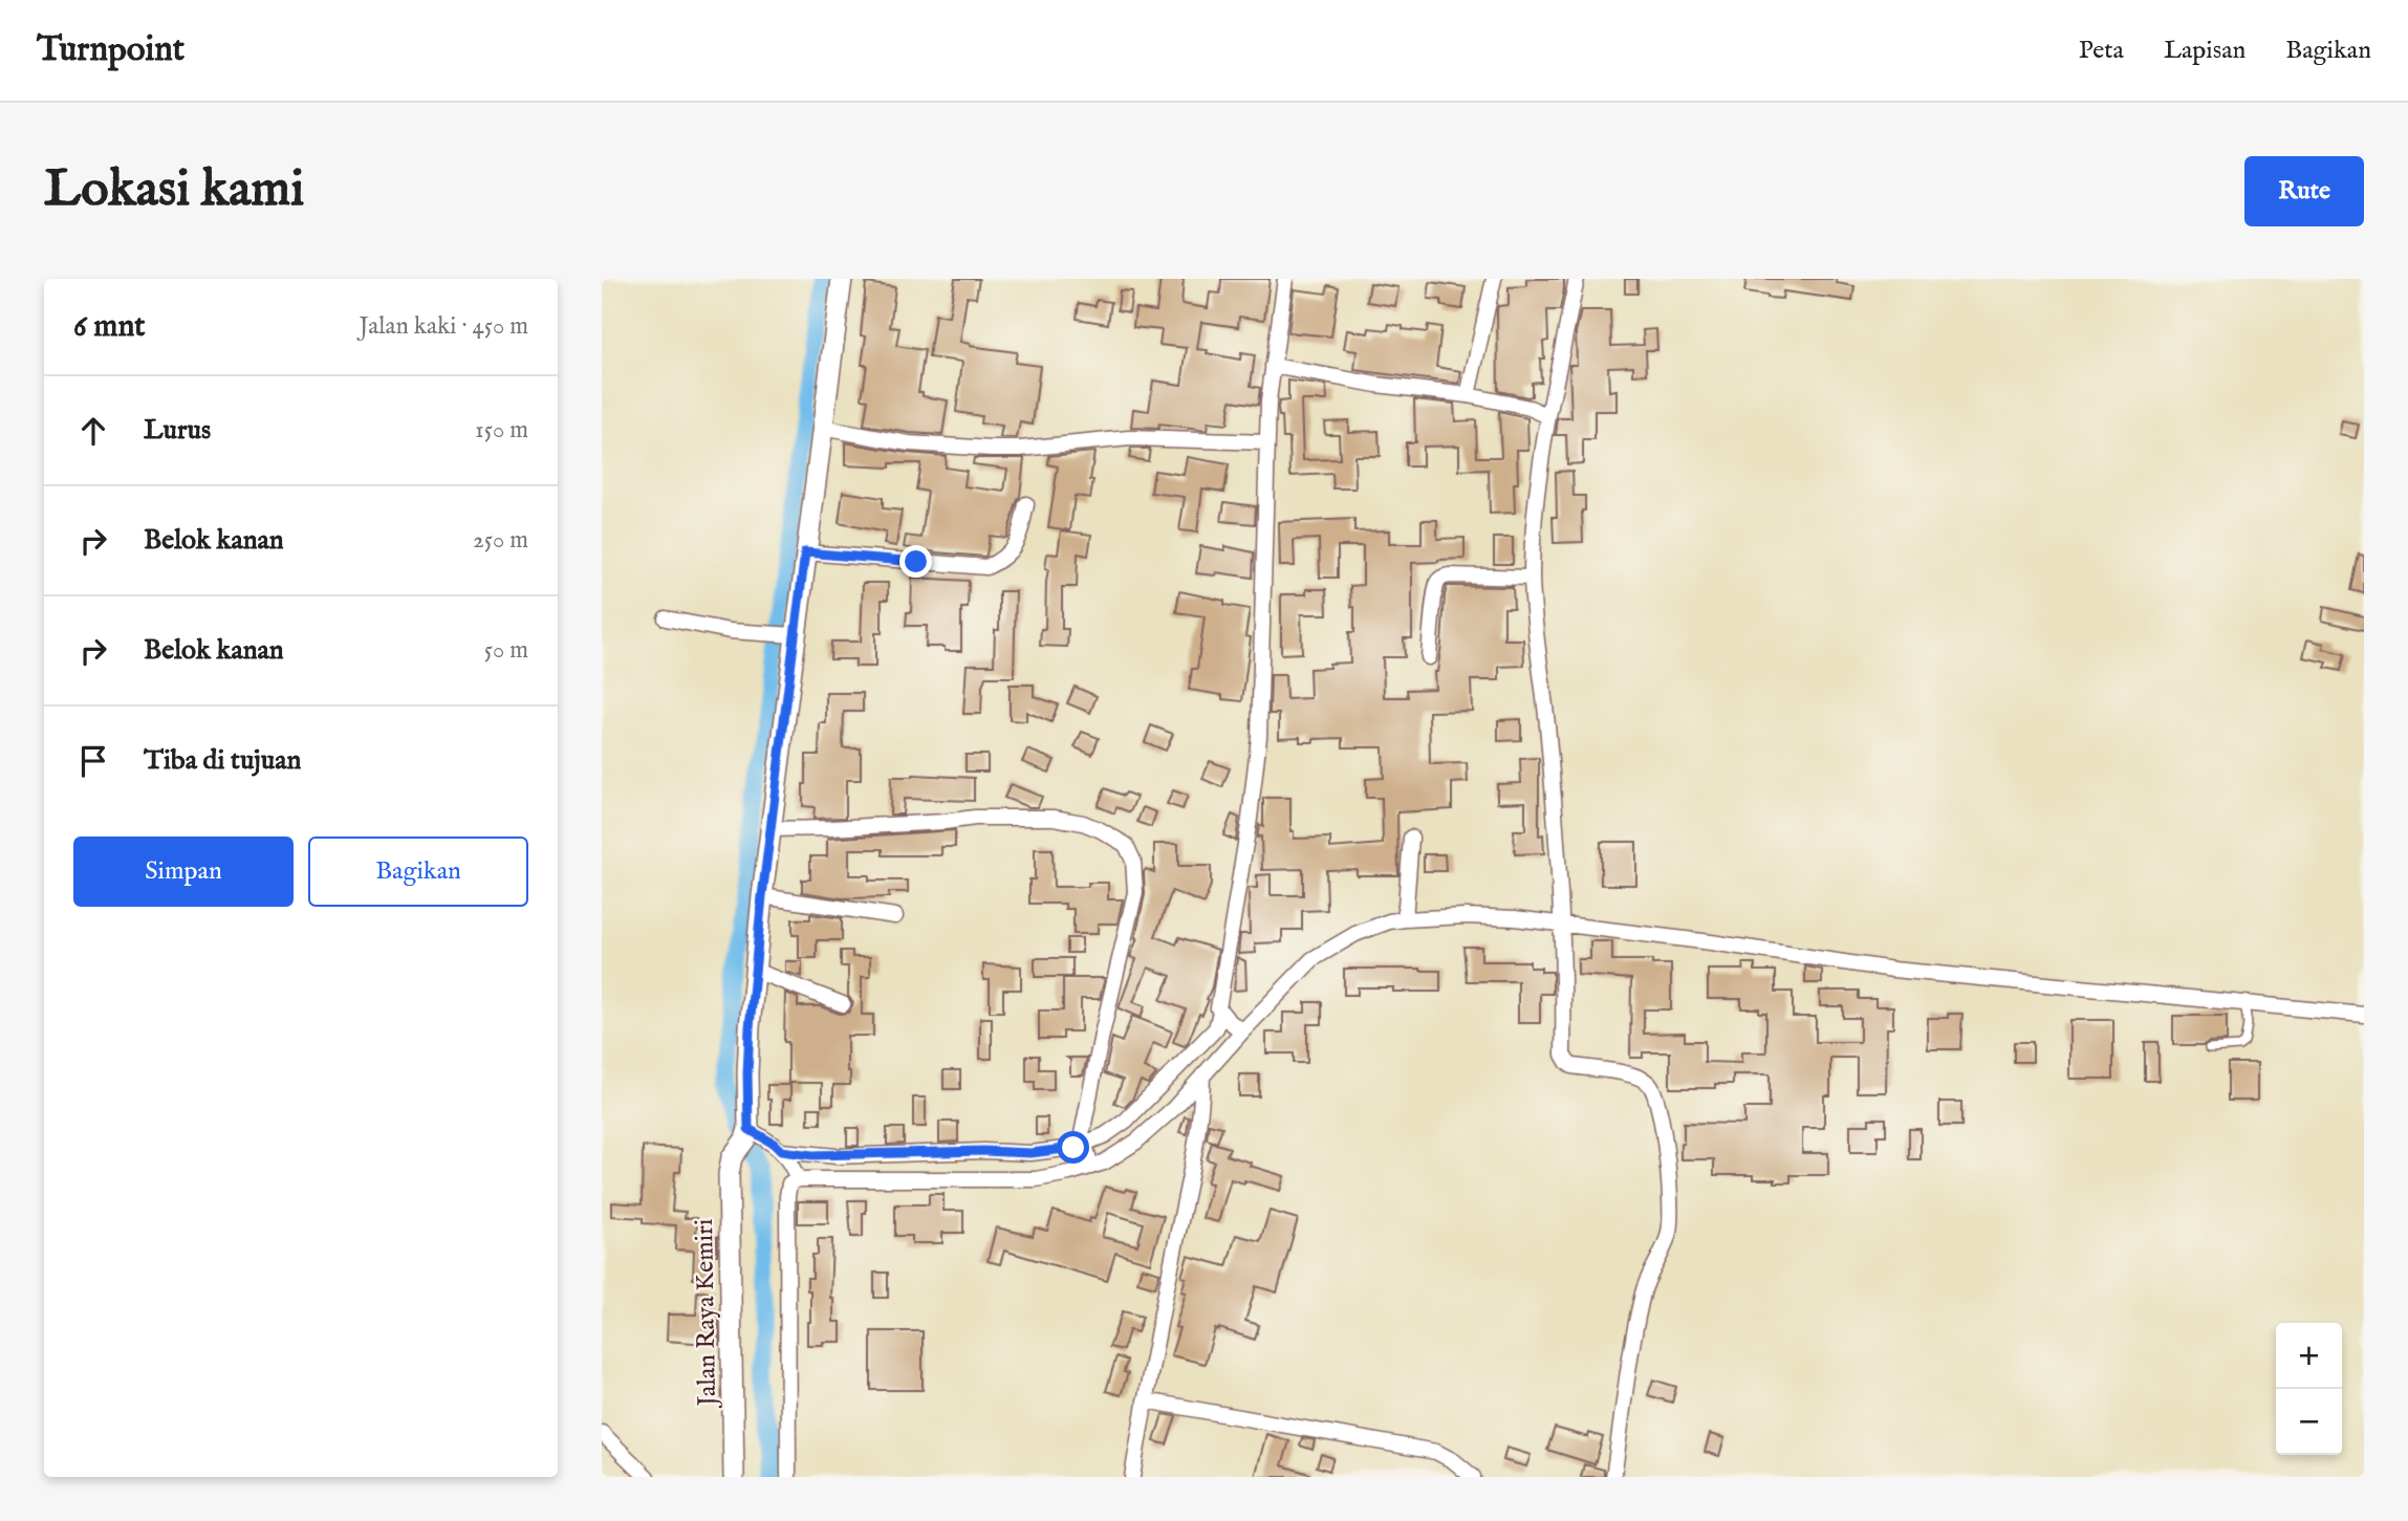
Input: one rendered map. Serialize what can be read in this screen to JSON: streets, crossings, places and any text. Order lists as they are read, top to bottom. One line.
{"streets":{"main road":["Jalan Raya Kemiri"]},"page":{"header":"Turnpoint","nav":["Peta","Lapisan","Bagikan"],"buttons":["Rute",["Simpan","Bagikan"]],"title":"Lokasi kami","heading":["6 mnt","Jalan kaki · 450 m"],"list":[["Lurus","150 m"],["Belok kanan","250 m"],["Belok kanan","50 m"],"Tiba di tujuan"],"map_buttons":["+","−"]}}
